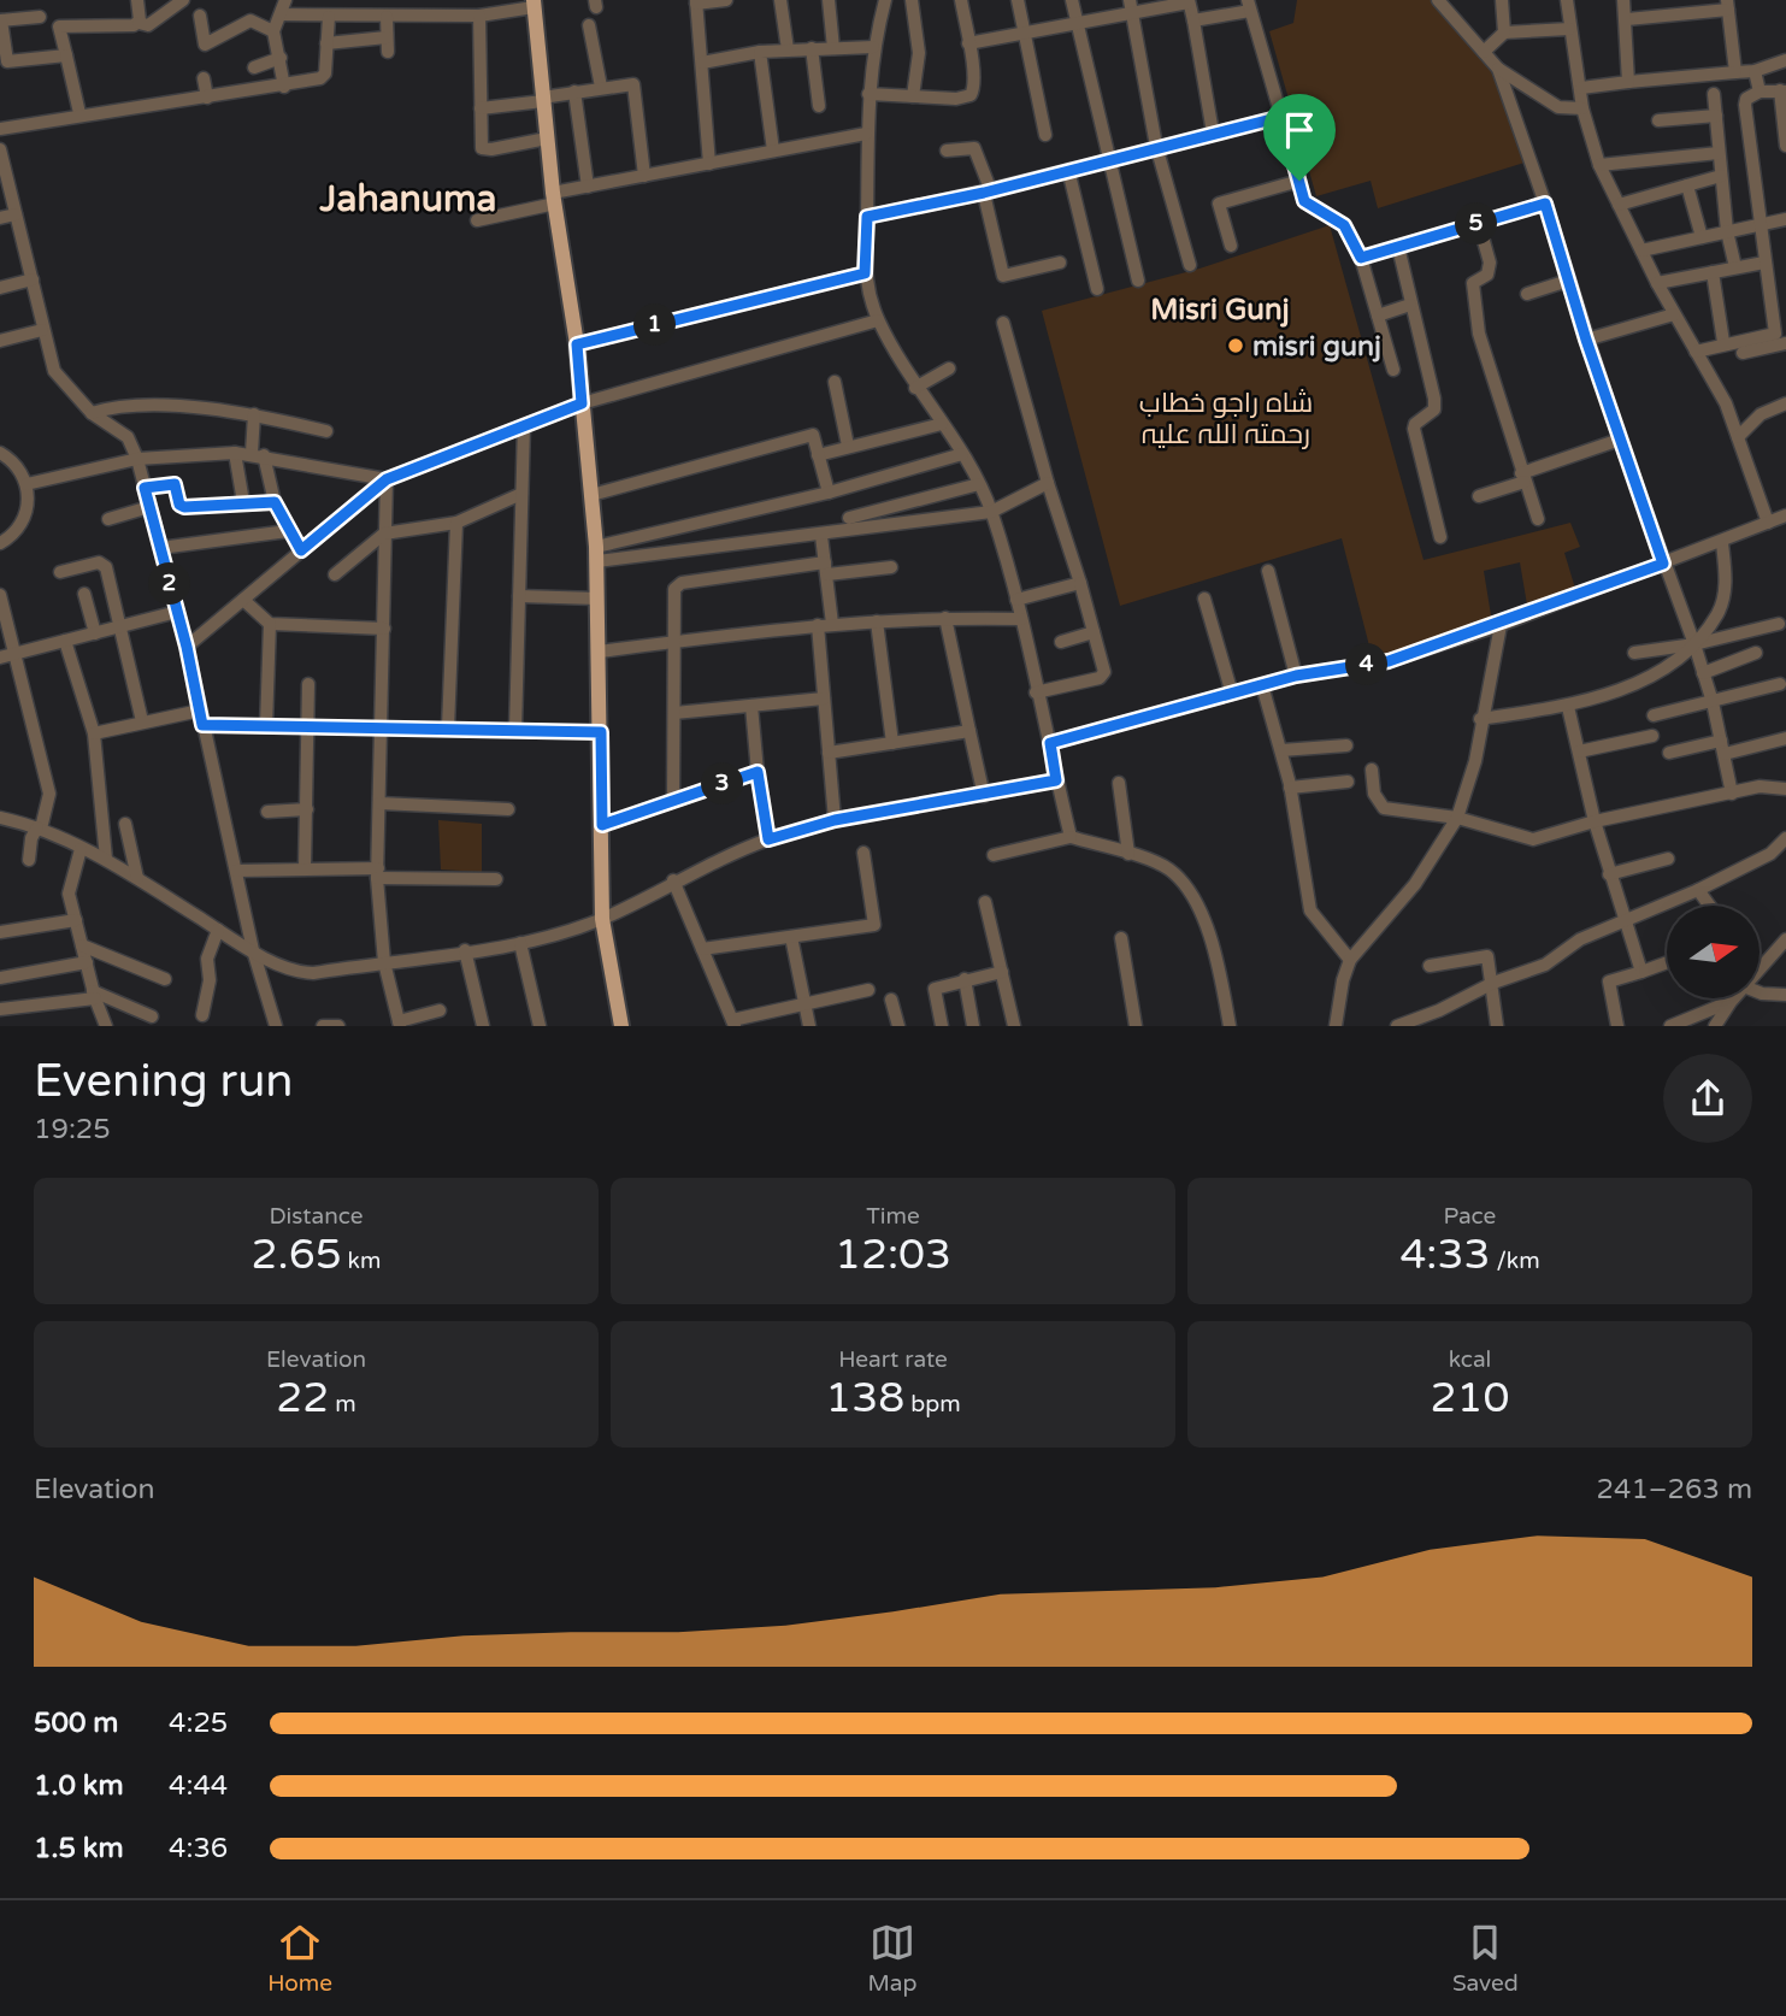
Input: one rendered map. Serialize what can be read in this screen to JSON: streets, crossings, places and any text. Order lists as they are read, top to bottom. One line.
{"districts":["Jahanuma","Misri Gunj"],"parks":["شاہ راجو خطاب رحمتہ اللہ علیہ"],"places":["misri gunj"],"north":"right","page":{"pins":["5","1","2","4","3"],"heading":["Evening run","19:25"],"stats":[["Distance","2.65 km"],["Time","12:03"],["Pace","4:33 /km"],["Elevation","22 m"],["Heart rate","138 bpm"],["kcal","210"]],"chart":["Elevation","241–263 m"],"list":[{"name":"500 m","note":"4:25"},{"name":"1.0 km","note":"4:44"},{"name":"1.5 km","note":"4:36"}],"tabs":["Home","Map","Saved"]}}
